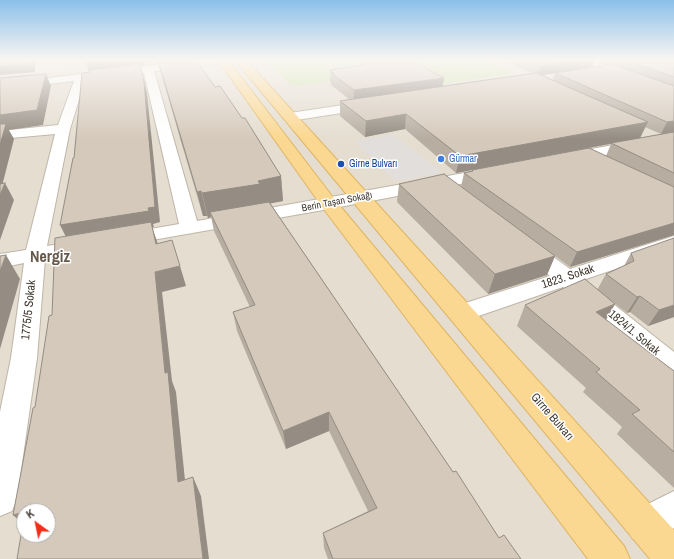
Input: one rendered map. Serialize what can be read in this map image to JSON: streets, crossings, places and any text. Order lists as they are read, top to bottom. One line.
{"streets":{"main road":["Girne Bulvarı"],"street":["Berin Taşan Sokağı","1823. Sokak","1775/5 Sokak","1824/1. Sokak"]},"crossings":[["Berin Taşan Sokağı","1775/5 Sokak"],["Berin Taşan Sokağı","Girne Bulvarı"],["1823. Sokak","1824/1. Sokak"],["1823. Sokak","Girne Bulvarı"]],"districts":["Nergiz"],"places":["Gürmar","Girne Bulvarı"],"north":"top left"}
